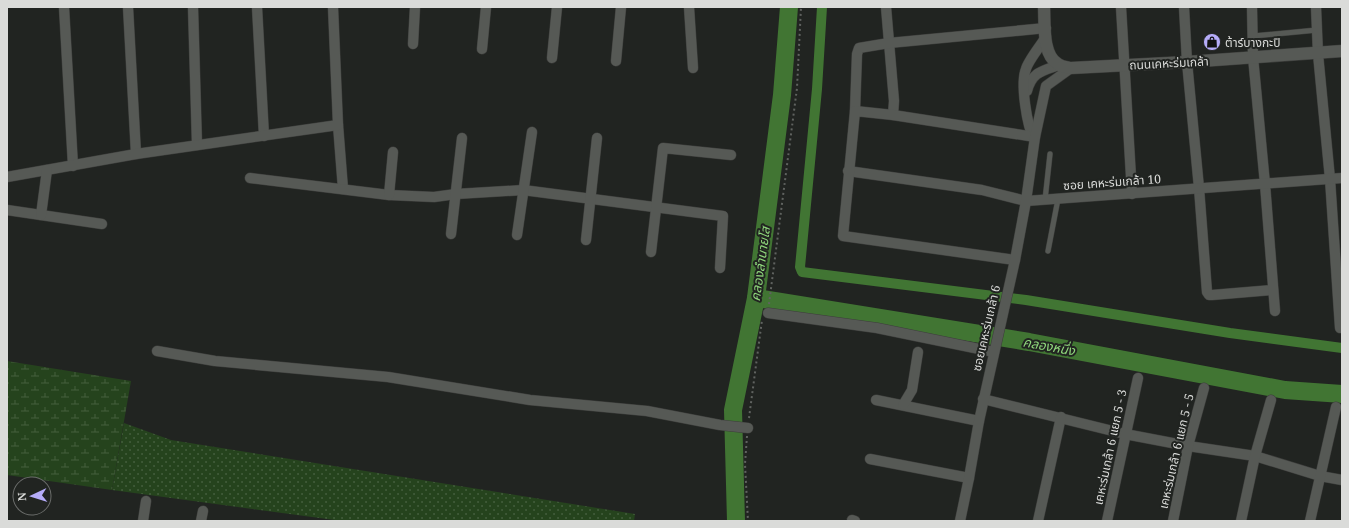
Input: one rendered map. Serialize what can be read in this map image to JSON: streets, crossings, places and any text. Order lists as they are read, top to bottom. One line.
{"streets":{"street":["ถนนเคหะร่มเกล้า","ซอย เคหะร่มเกล้า 10","ซอยเคหะร่มเกล้า 6","เคหะร่มเกล้า 6 แยก 5 - 3","เคหะร่มเกล้า 6 แยก 5 - 5"]},"crossings":[["ถนนเคหะร่มเกล้า","ซอยเคหะร่มเกล้า 6"],["ซอย เคหะร่มเกล้า 10","ซอยเคหะร่มเกล้า 6"]],"water":["คลองลำนายโส","คลองหนึ่ง"],"places":{"shop":["ต้าร์บางกะปิ"]},"north":"left"}
